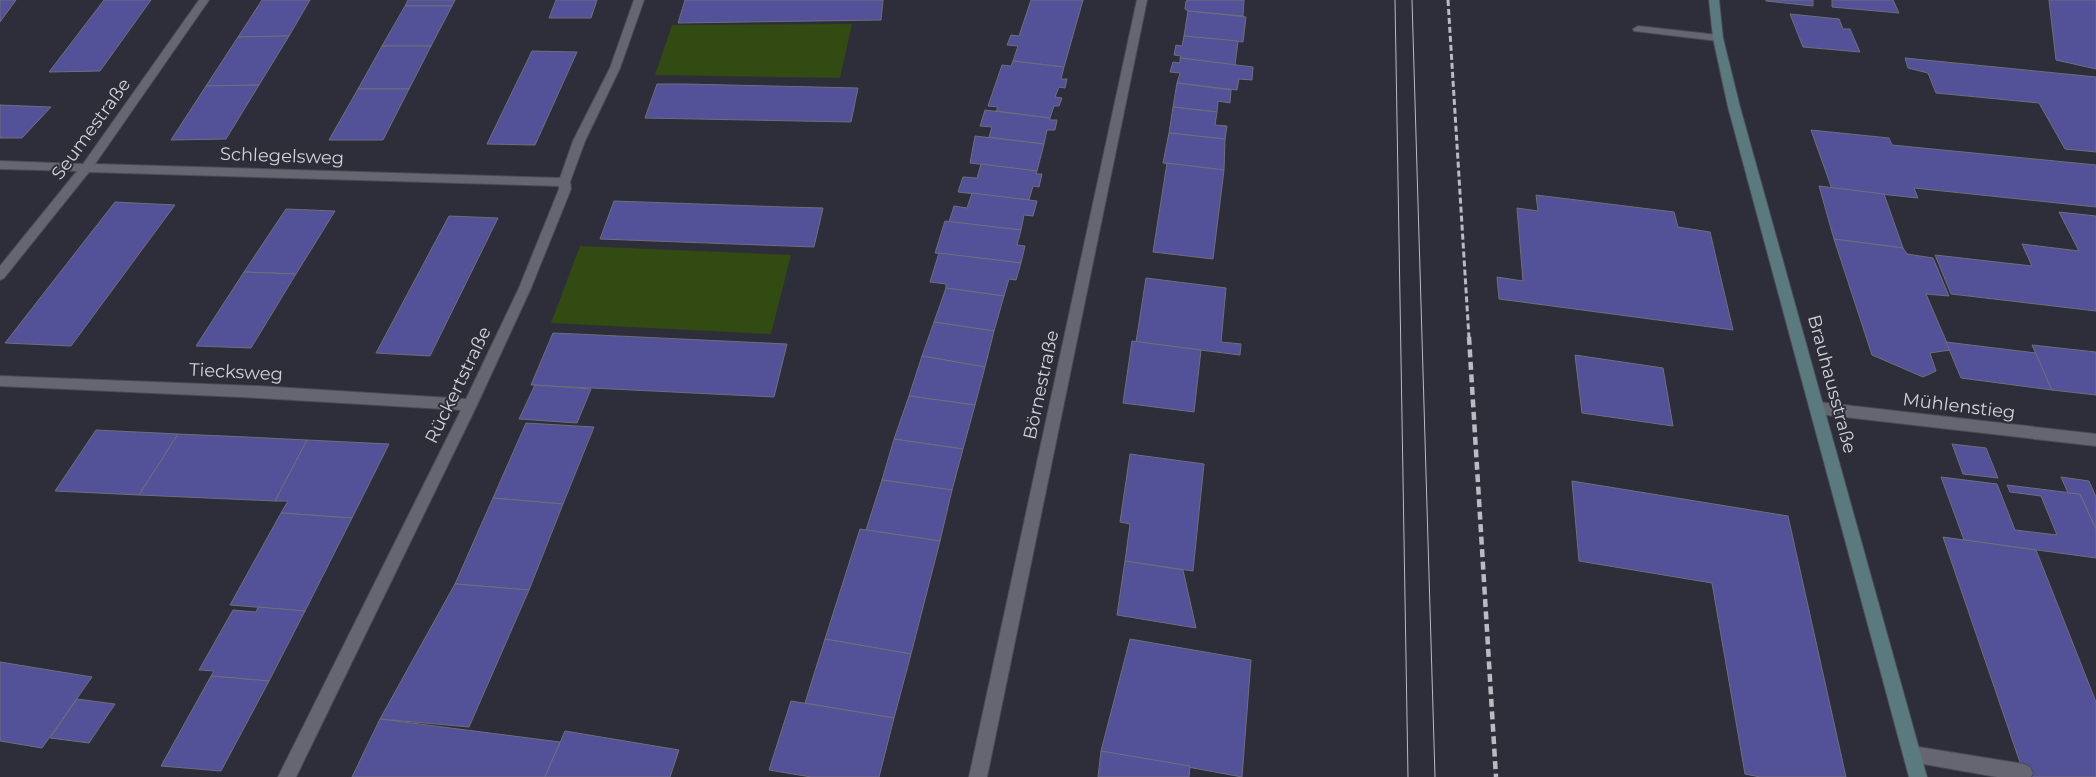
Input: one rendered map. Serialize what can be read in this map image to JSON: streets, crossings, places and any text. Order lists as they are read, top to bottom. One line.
{"streets":{"main road":["Brauhausstraße"],"street":["Seumestraße","Schlegelsweg","Tiecksweg","Rückertstraße","Börnestraße","Mühlenstieg"]},"crossings":[["Seumestraße","Schlegelsweg"],["Schlegelsweg","Rückertstraße"],["Tiecksweg","Rückertstraße"],["Brauhausstraße","Mühlenstieg"]]}
